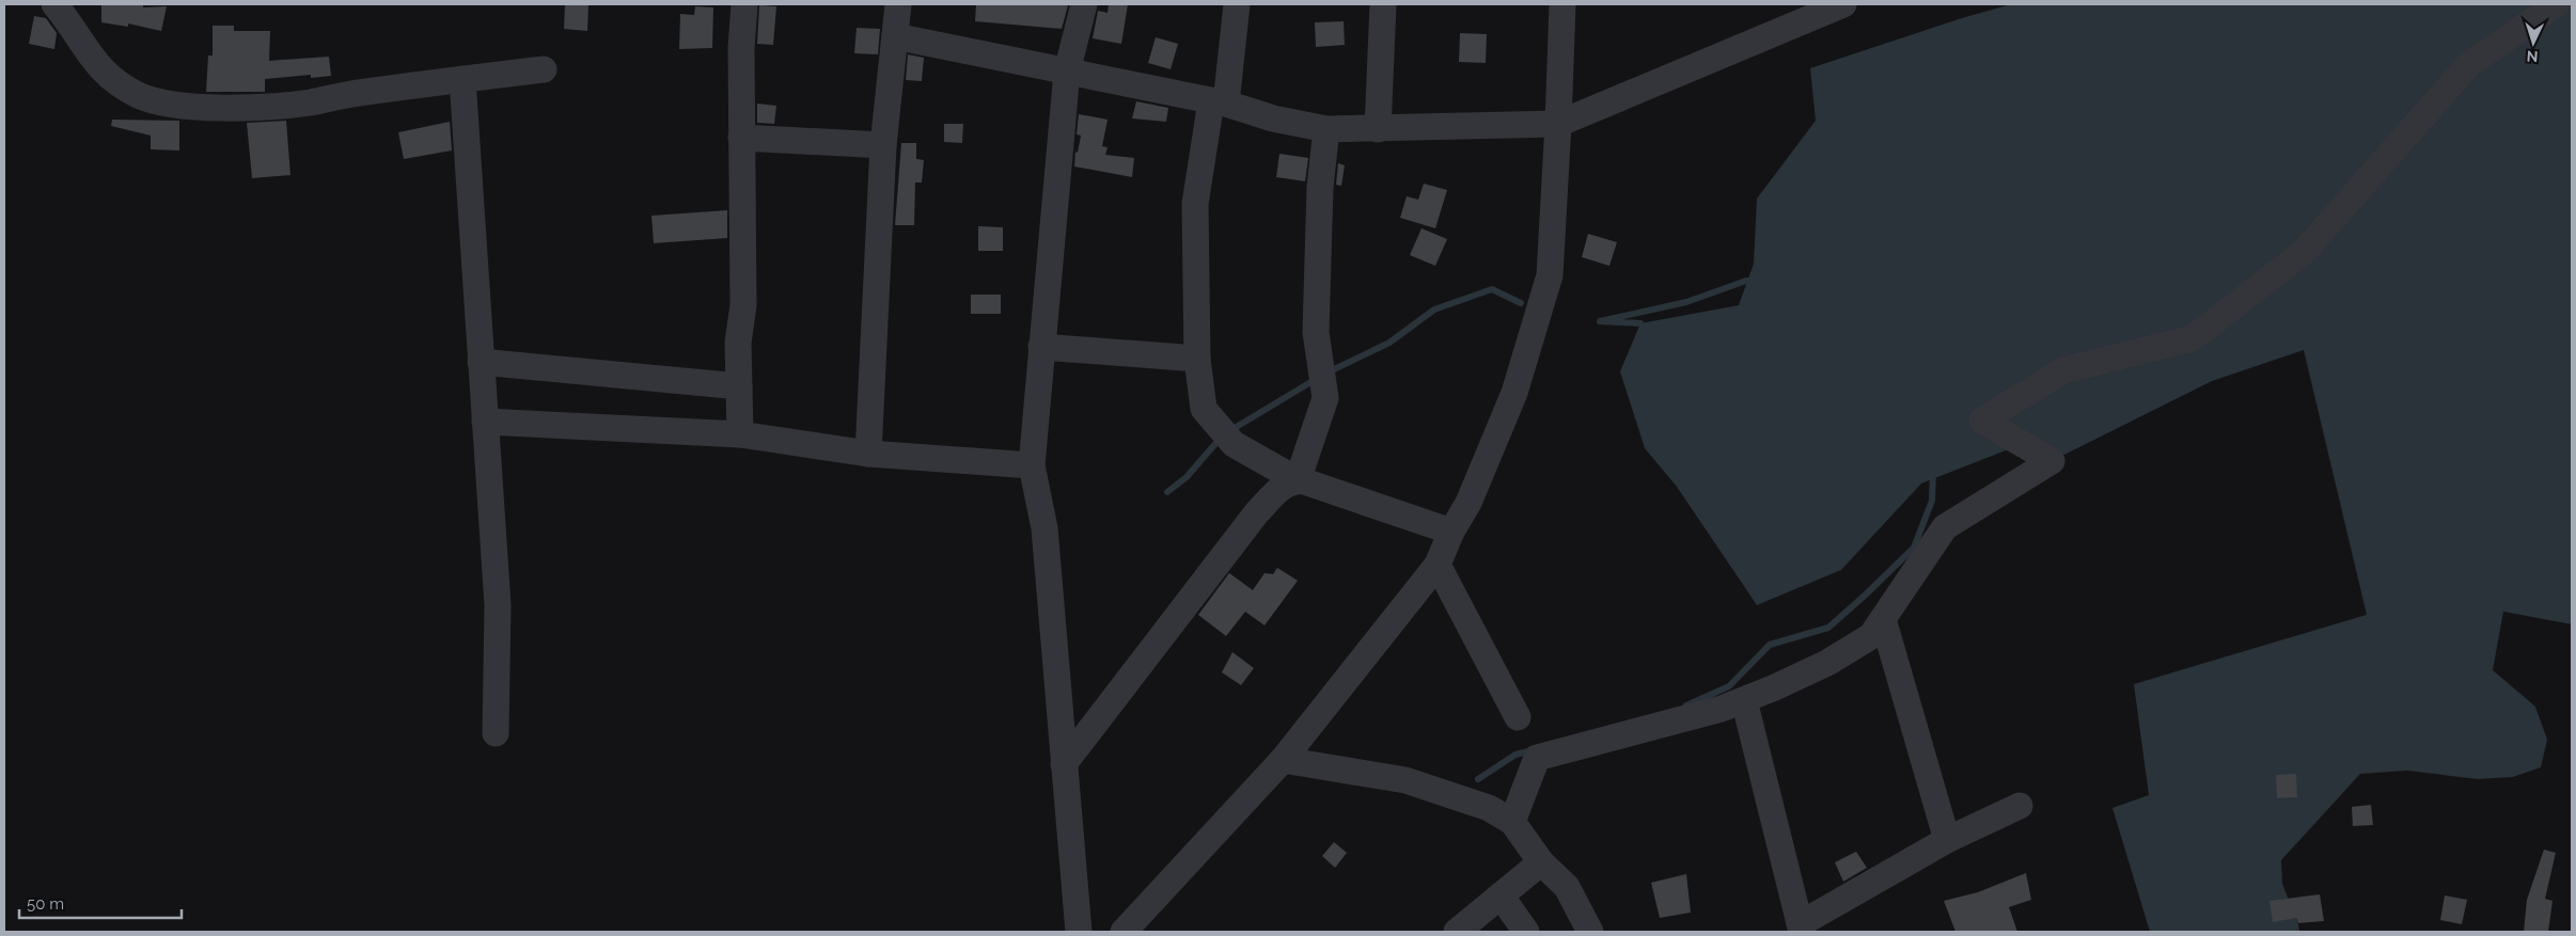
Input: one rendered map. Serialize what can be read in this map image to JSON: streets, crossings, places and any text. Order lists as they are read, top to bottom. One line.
{"scale_bar":"50 m","north":"bottom"}
